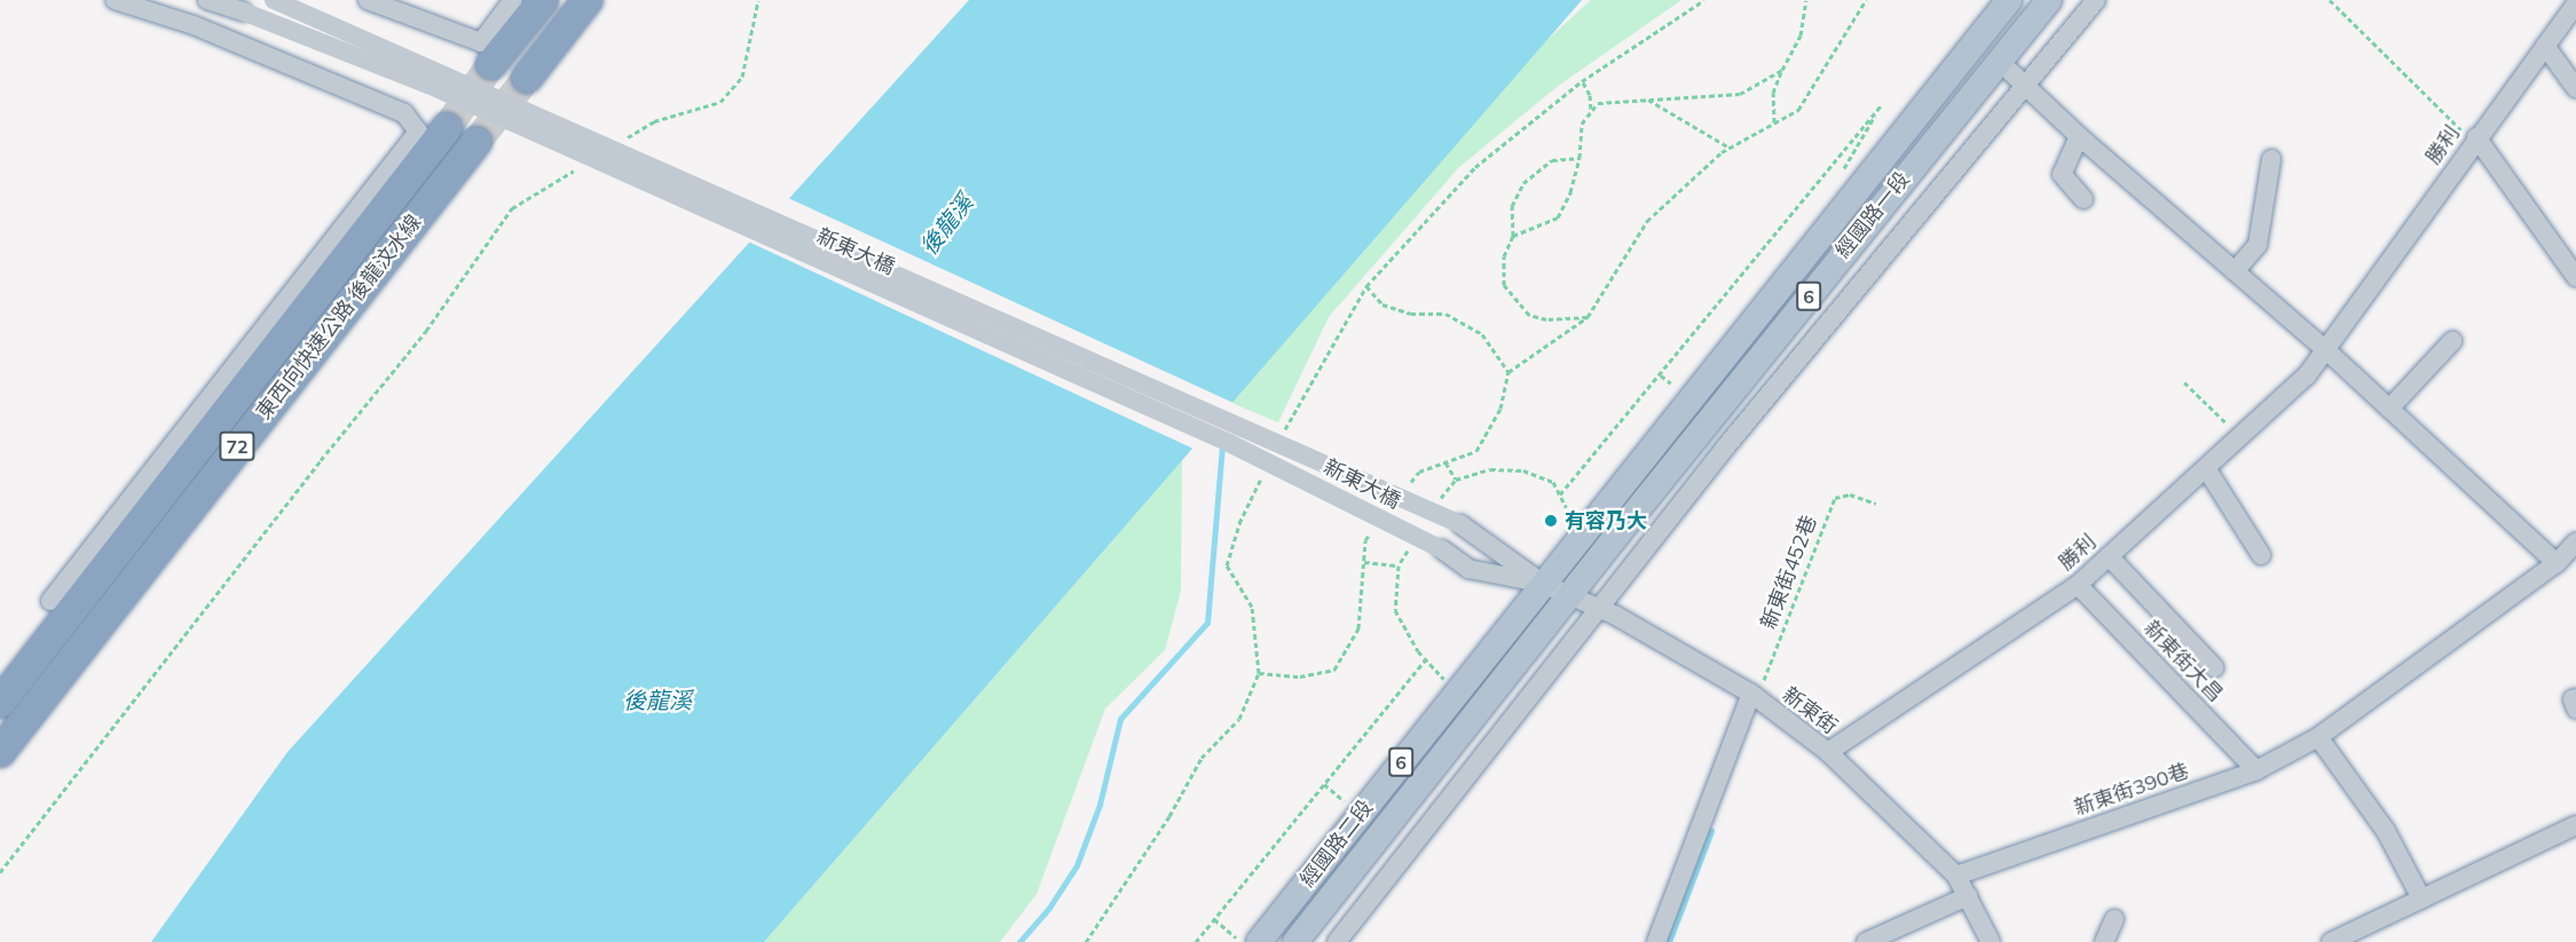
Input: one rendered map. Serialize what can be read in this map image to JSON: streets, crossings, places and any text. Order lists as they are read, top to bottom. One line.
{"streets":{"highway":["東西向快速公路 後龍汶水線","72"],"main road":["經國路一段","6","經國路二段"],"street":["勝利","新東大橋","新東街大昌","新東街","新東街390巷"],"path":["新東街452巷"]},"crossings":[["勝利","新東街大昌"],["勝利","新東街"],["經國路一段","新東大橋"],["經國路一段","新東街"],["經國路一段","經國路二段"],["新東大橋","新東街"],["新東大橋","經國路二段"],["新東街452巷","新東街"],["新東街大昌","新東街390巷"],["新東街","新東街390巷"],["新東街","經國路二段"]],"water":["後龍溪"],"places":["有容乃大"]}
